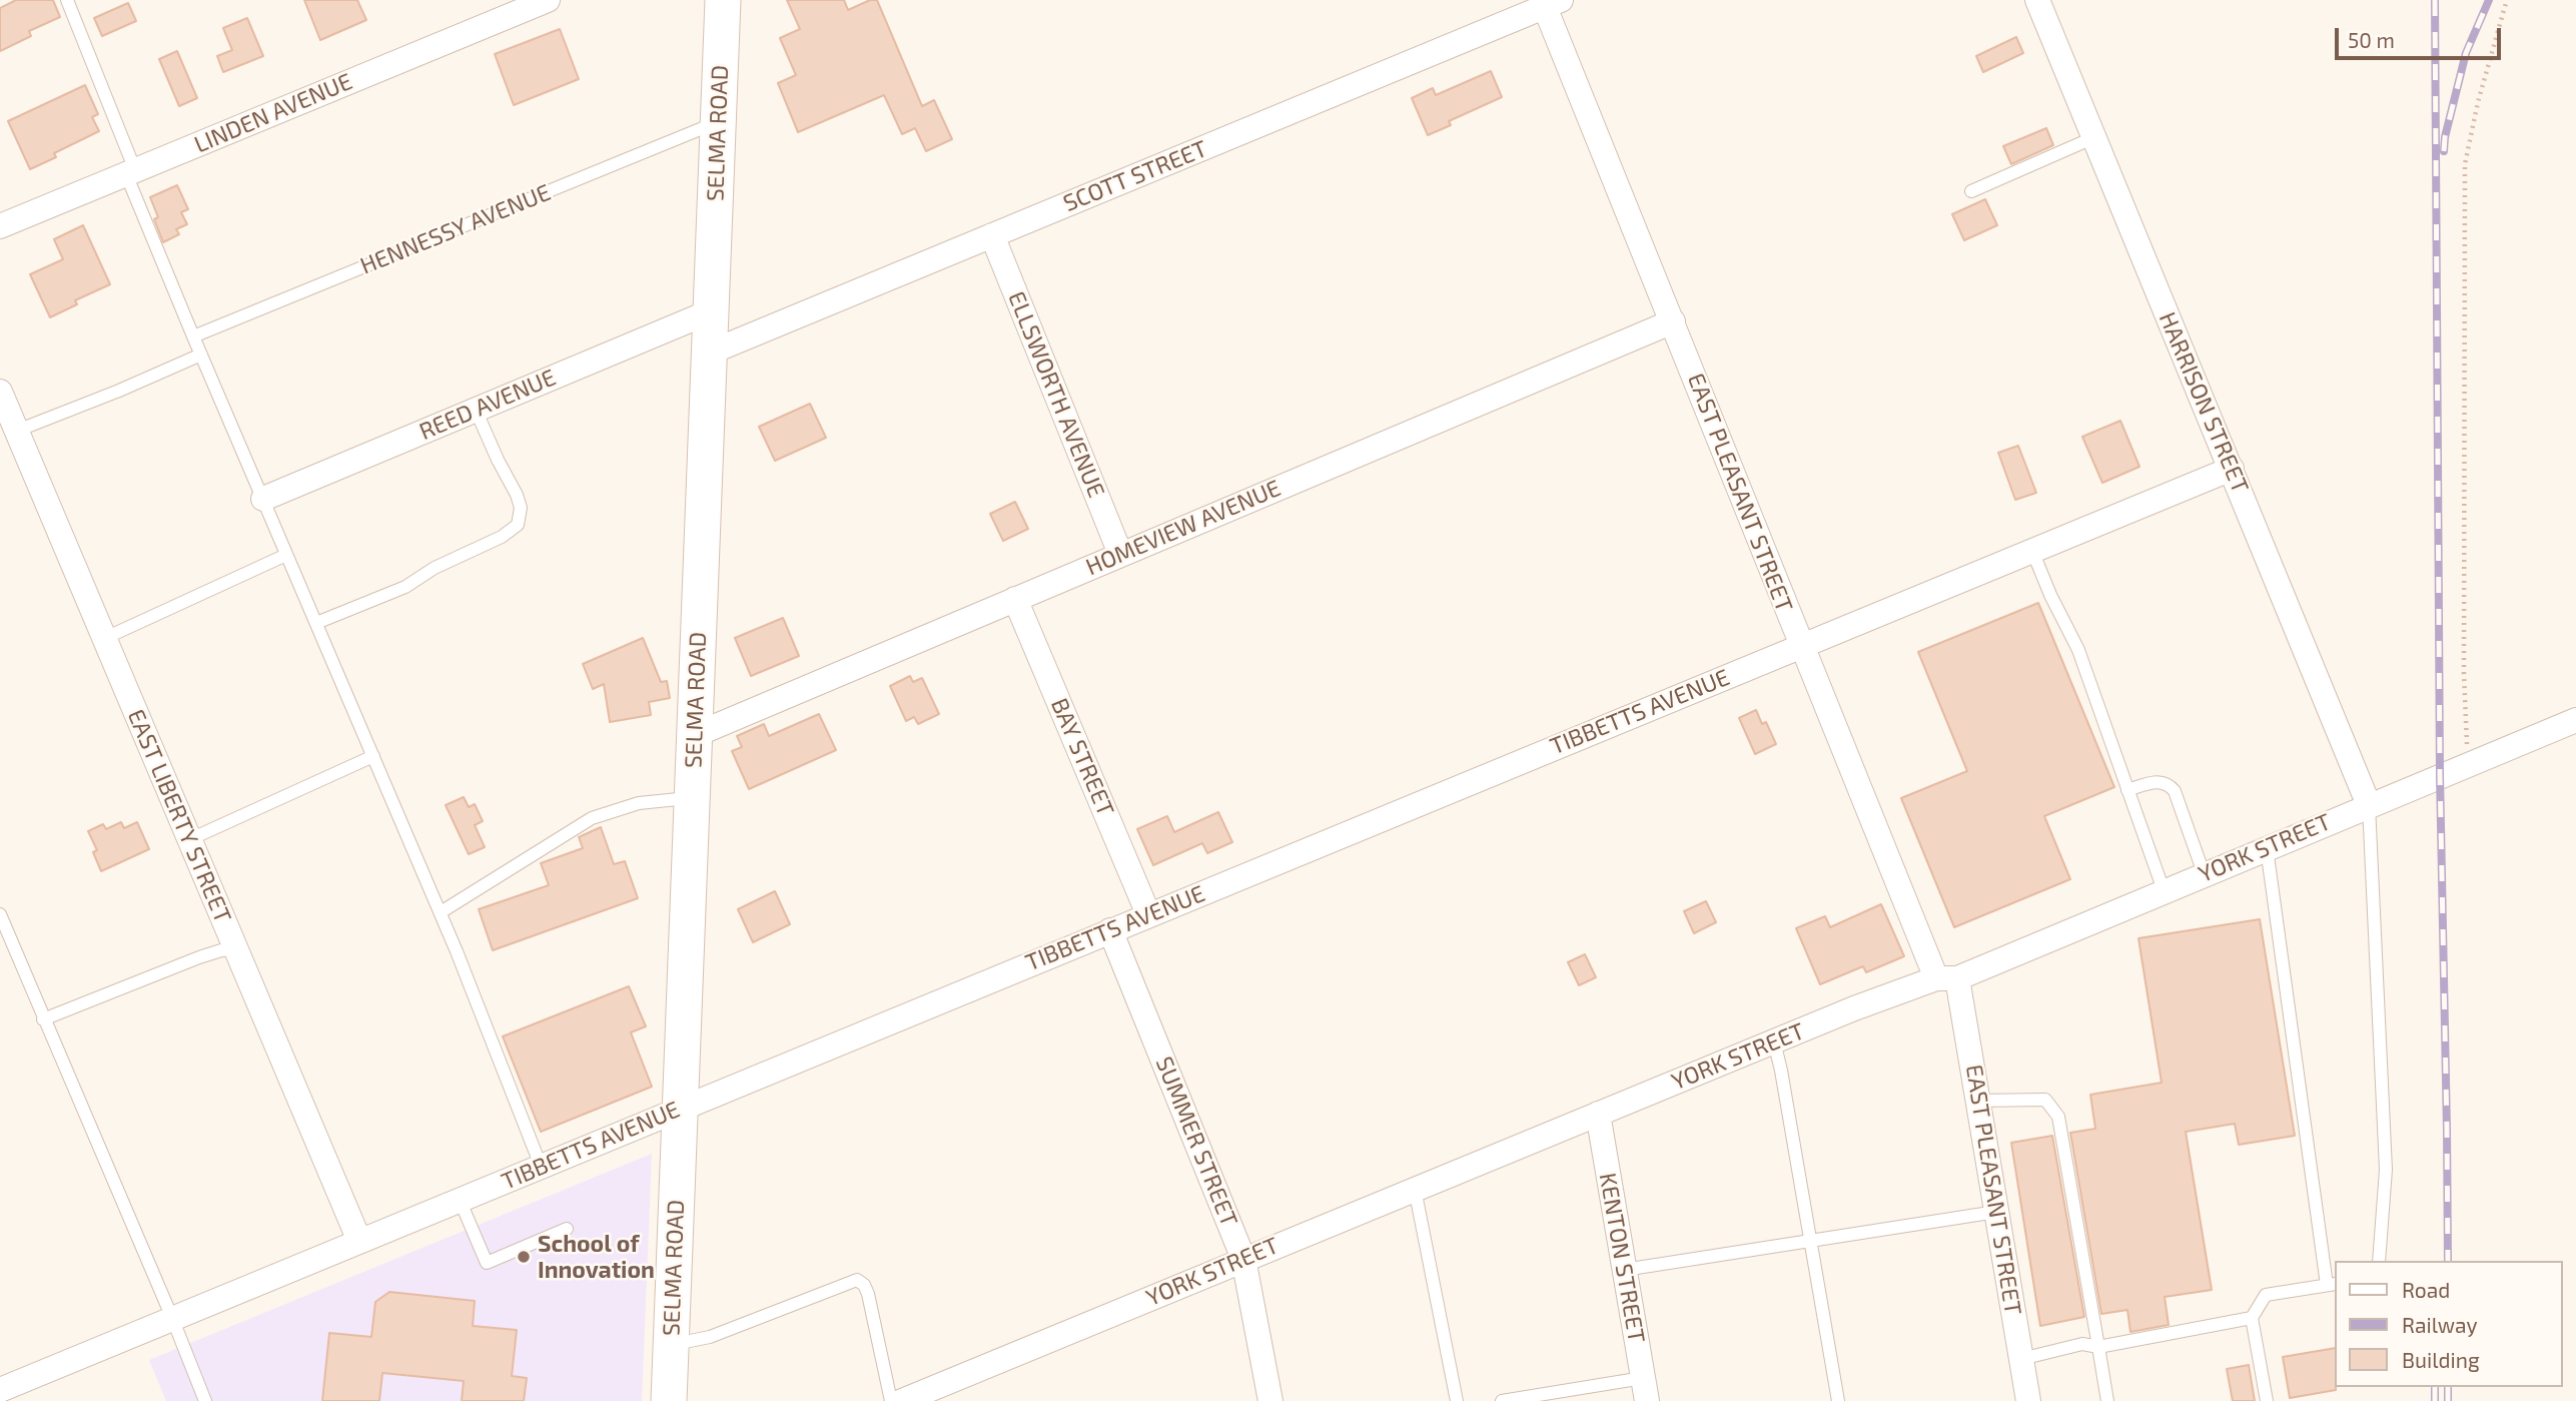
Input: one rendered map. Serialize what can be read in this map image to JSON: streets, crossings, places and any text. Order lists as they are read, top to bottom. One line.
{"streets":{"street":["LINDEN AVENUE","SELMA ROAD","SCOTT STREET","ELLSWORTH AVENUE","HARRISON STREET","REED AVENUE","EAST PLEASANT STREET","HOMEVIEW AVENUE","TIBBETTS AVENUE","BAY STREET","EAST LIBERTY STREET","YORK STREET","SUMMER STREET","KENTON STREET"],"lane":["HENNESSY AVENUE"]},"crossings":[["SELMA ROAD","SCOTT STREET"],["SELMA ROAD","HENNESSY AVENUE"],["SELMA ROAD","REED AVENUE"],["SELMA ROAD","HOMEVIEW AVENUE"],["SELMA ROAD","TIBBETTS AVENUE"],["SCOTT STREET","ELLSWORTH AVENUE"],["SCOTT STREET","EAST PLEASANT STREET"],["ELLSWORTH AVENUE","HOMEVIEW AVENUE"],["HARRISON STREET","TIBBETTS AVENUE"],["HARRISON STREET","YORK STREET"],["EAST PLEASANT STREET","HOMEVIEW AVENUE"],["EAST PLEASANT STREET","TIBBETTS AVENUE"],["EAST PLEASANT STREET","YORK STREET"],["HOMEVIEW AVENUE","BAY STREET"],["TIBBETTS AVENUE","BAY STREET"],["TIBBETTS AVENUE","EAST LIBERTY STREET"],["TIBBETTS AVENUE","SUMMER STREET"],["YORK STREET","SUMMER STREET"],["YORK STREET","KENTON STREET"]],"places":["School of Innovation"],"legend":["Road","Railway","Building"],"scale_bar":"50 m"}
